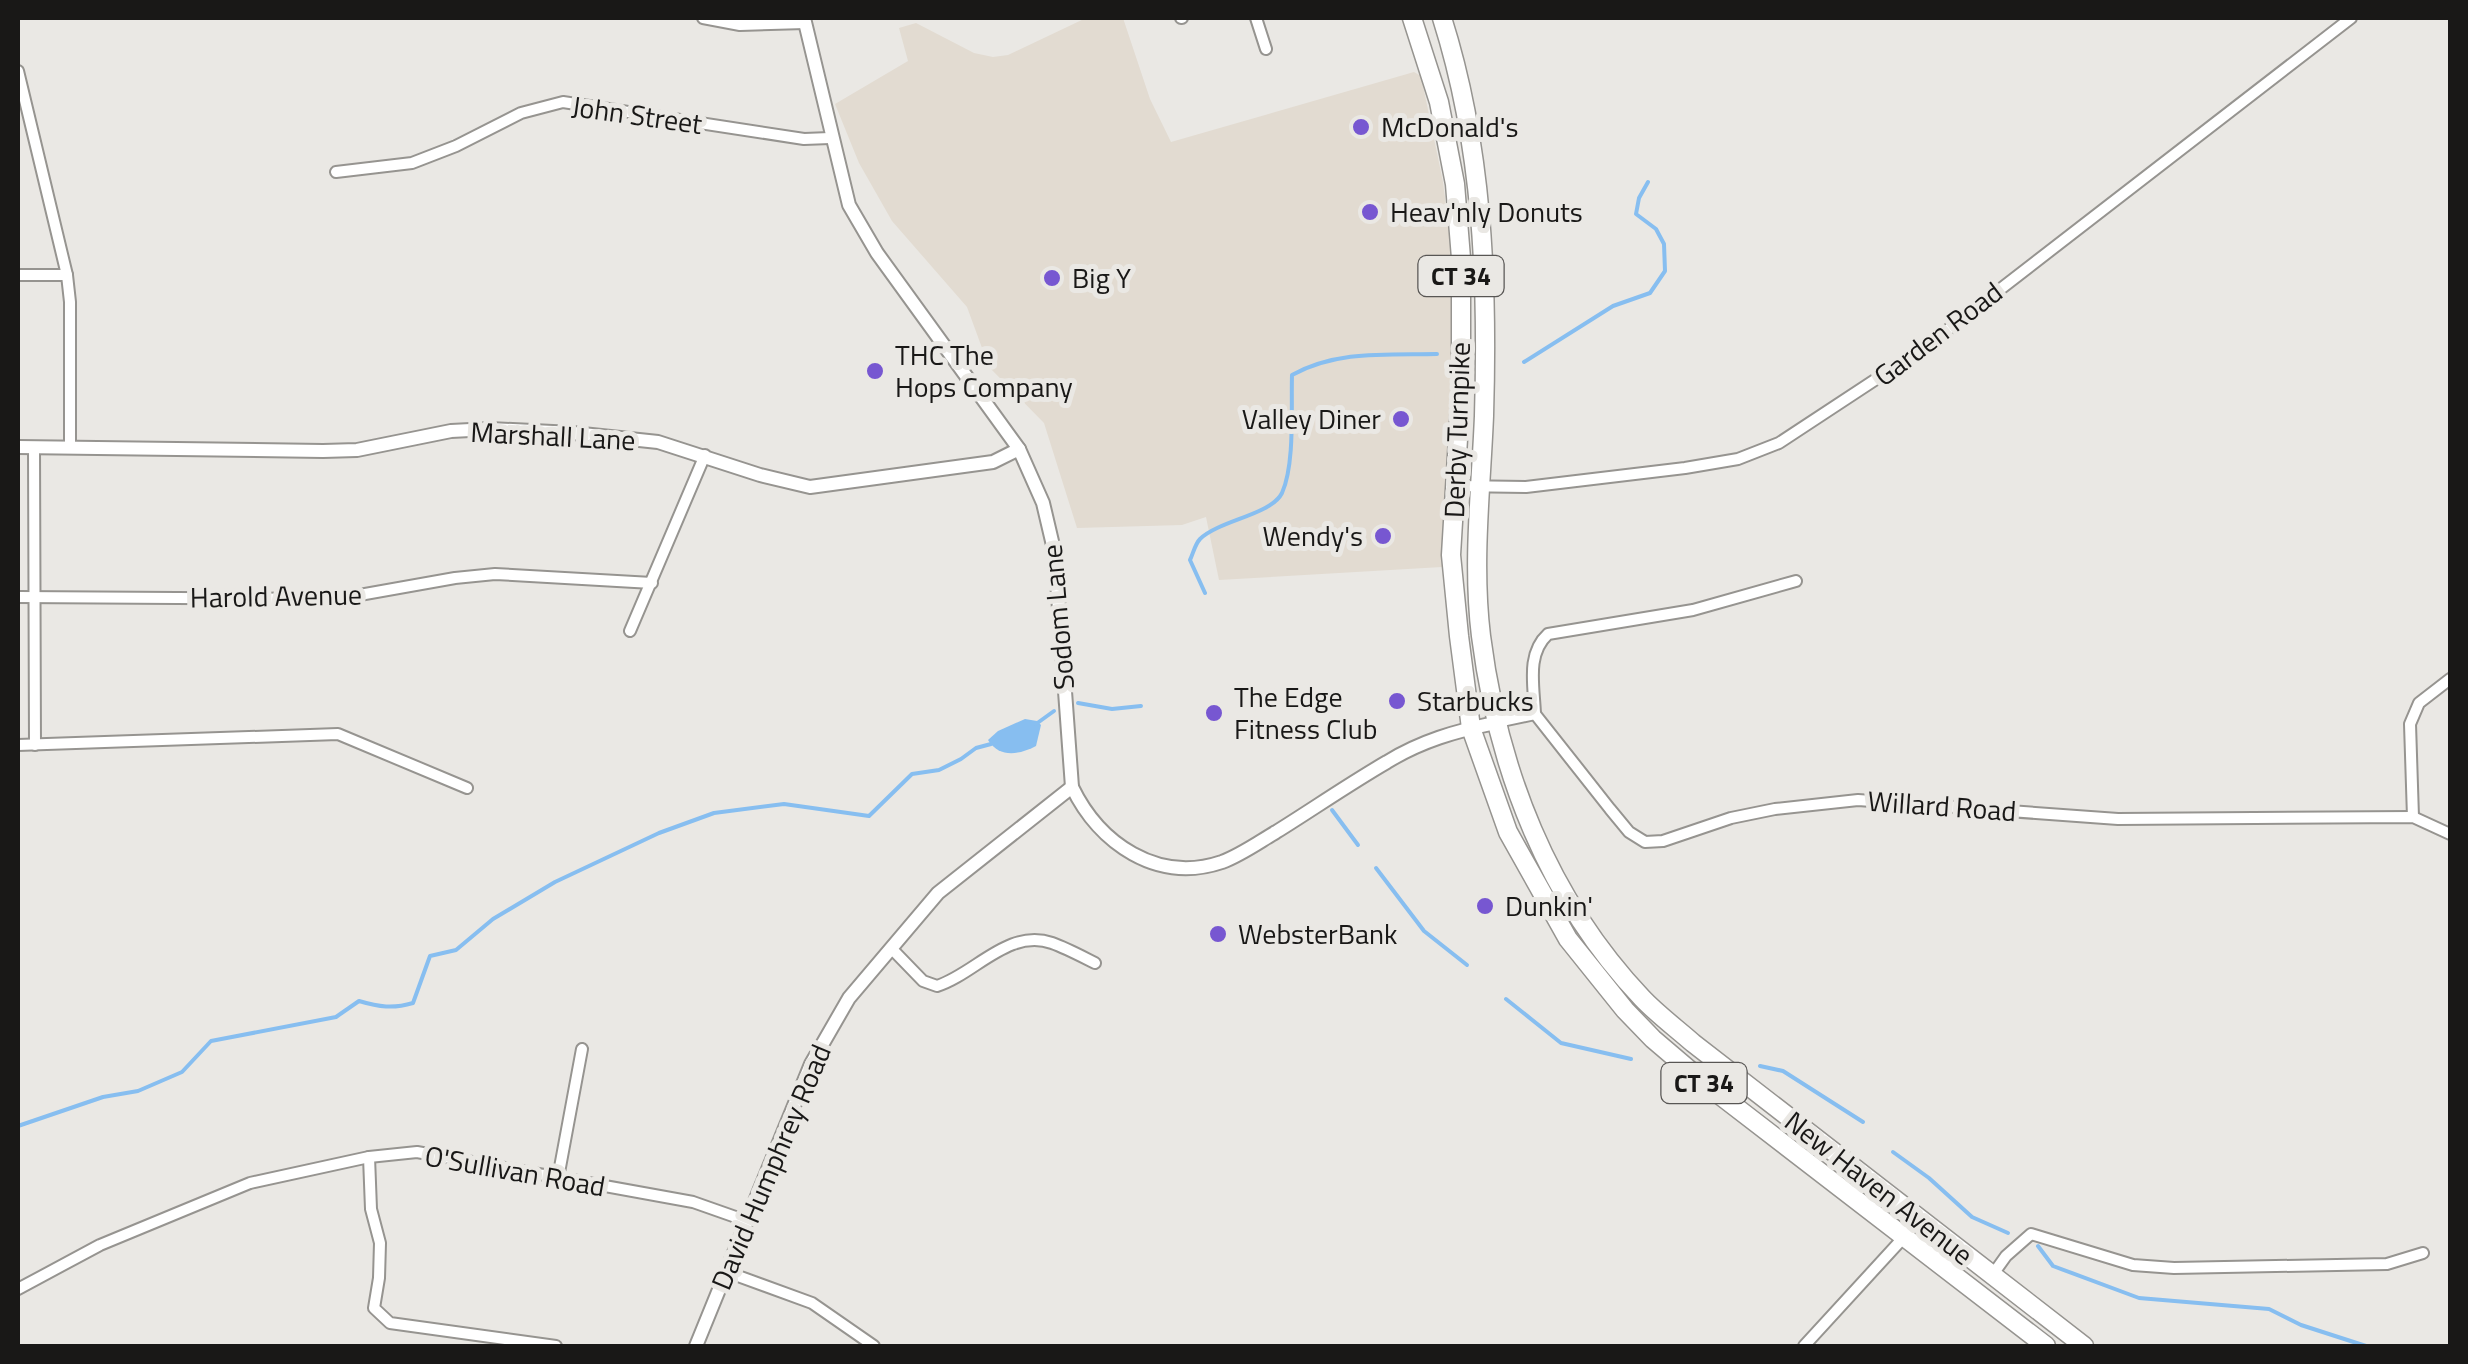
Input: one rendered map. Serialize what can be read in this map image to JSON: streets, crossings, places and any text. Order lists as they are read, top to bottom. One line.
{"streets":{"highway":["CT 34","Derby Turnpike","New Haven Avenue"],"street":["John Street","Garden Road","Marshall Lane","Harold Avenue","Sodom Lane","Willard Road","David Humphrey Road","O'Sullivan Road"]},"crossings":[["John Street","Sodom Lane"],["Garden Road","Derby Turnpike"],["Derby Turnpike","Sodom Lane"],["Derby Turnpike","New Haven Avenue"],["Marshall Lane","Sodom Lane"],["Sodom Lane","David Humphrey Road"],["Sodom Lane","New Haven Avenue"],["David Humphrey Road","O'Sullivan Road"]],"places":["McDonald's","Heav'nly Donuts","Big Y","THC The Hops Company","Valley Diner","Wendy's","Starbucks","The Edge Fitness Club","Dunkin'","WebsterBank"]}
